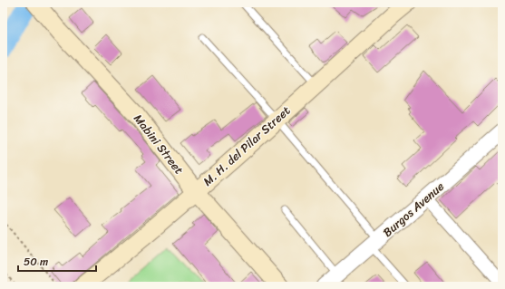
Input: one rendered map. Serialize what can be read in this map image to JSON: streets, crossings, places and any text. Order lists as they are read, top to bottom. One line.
{"streets":{"main road":["Mabini Street","M. H. del Pilar Street"],"street":["Burgos Avenue"]},"crossings":[["Mabini Street","M. H. del Pilar Street"]],"scale_bar":"50 m"}
